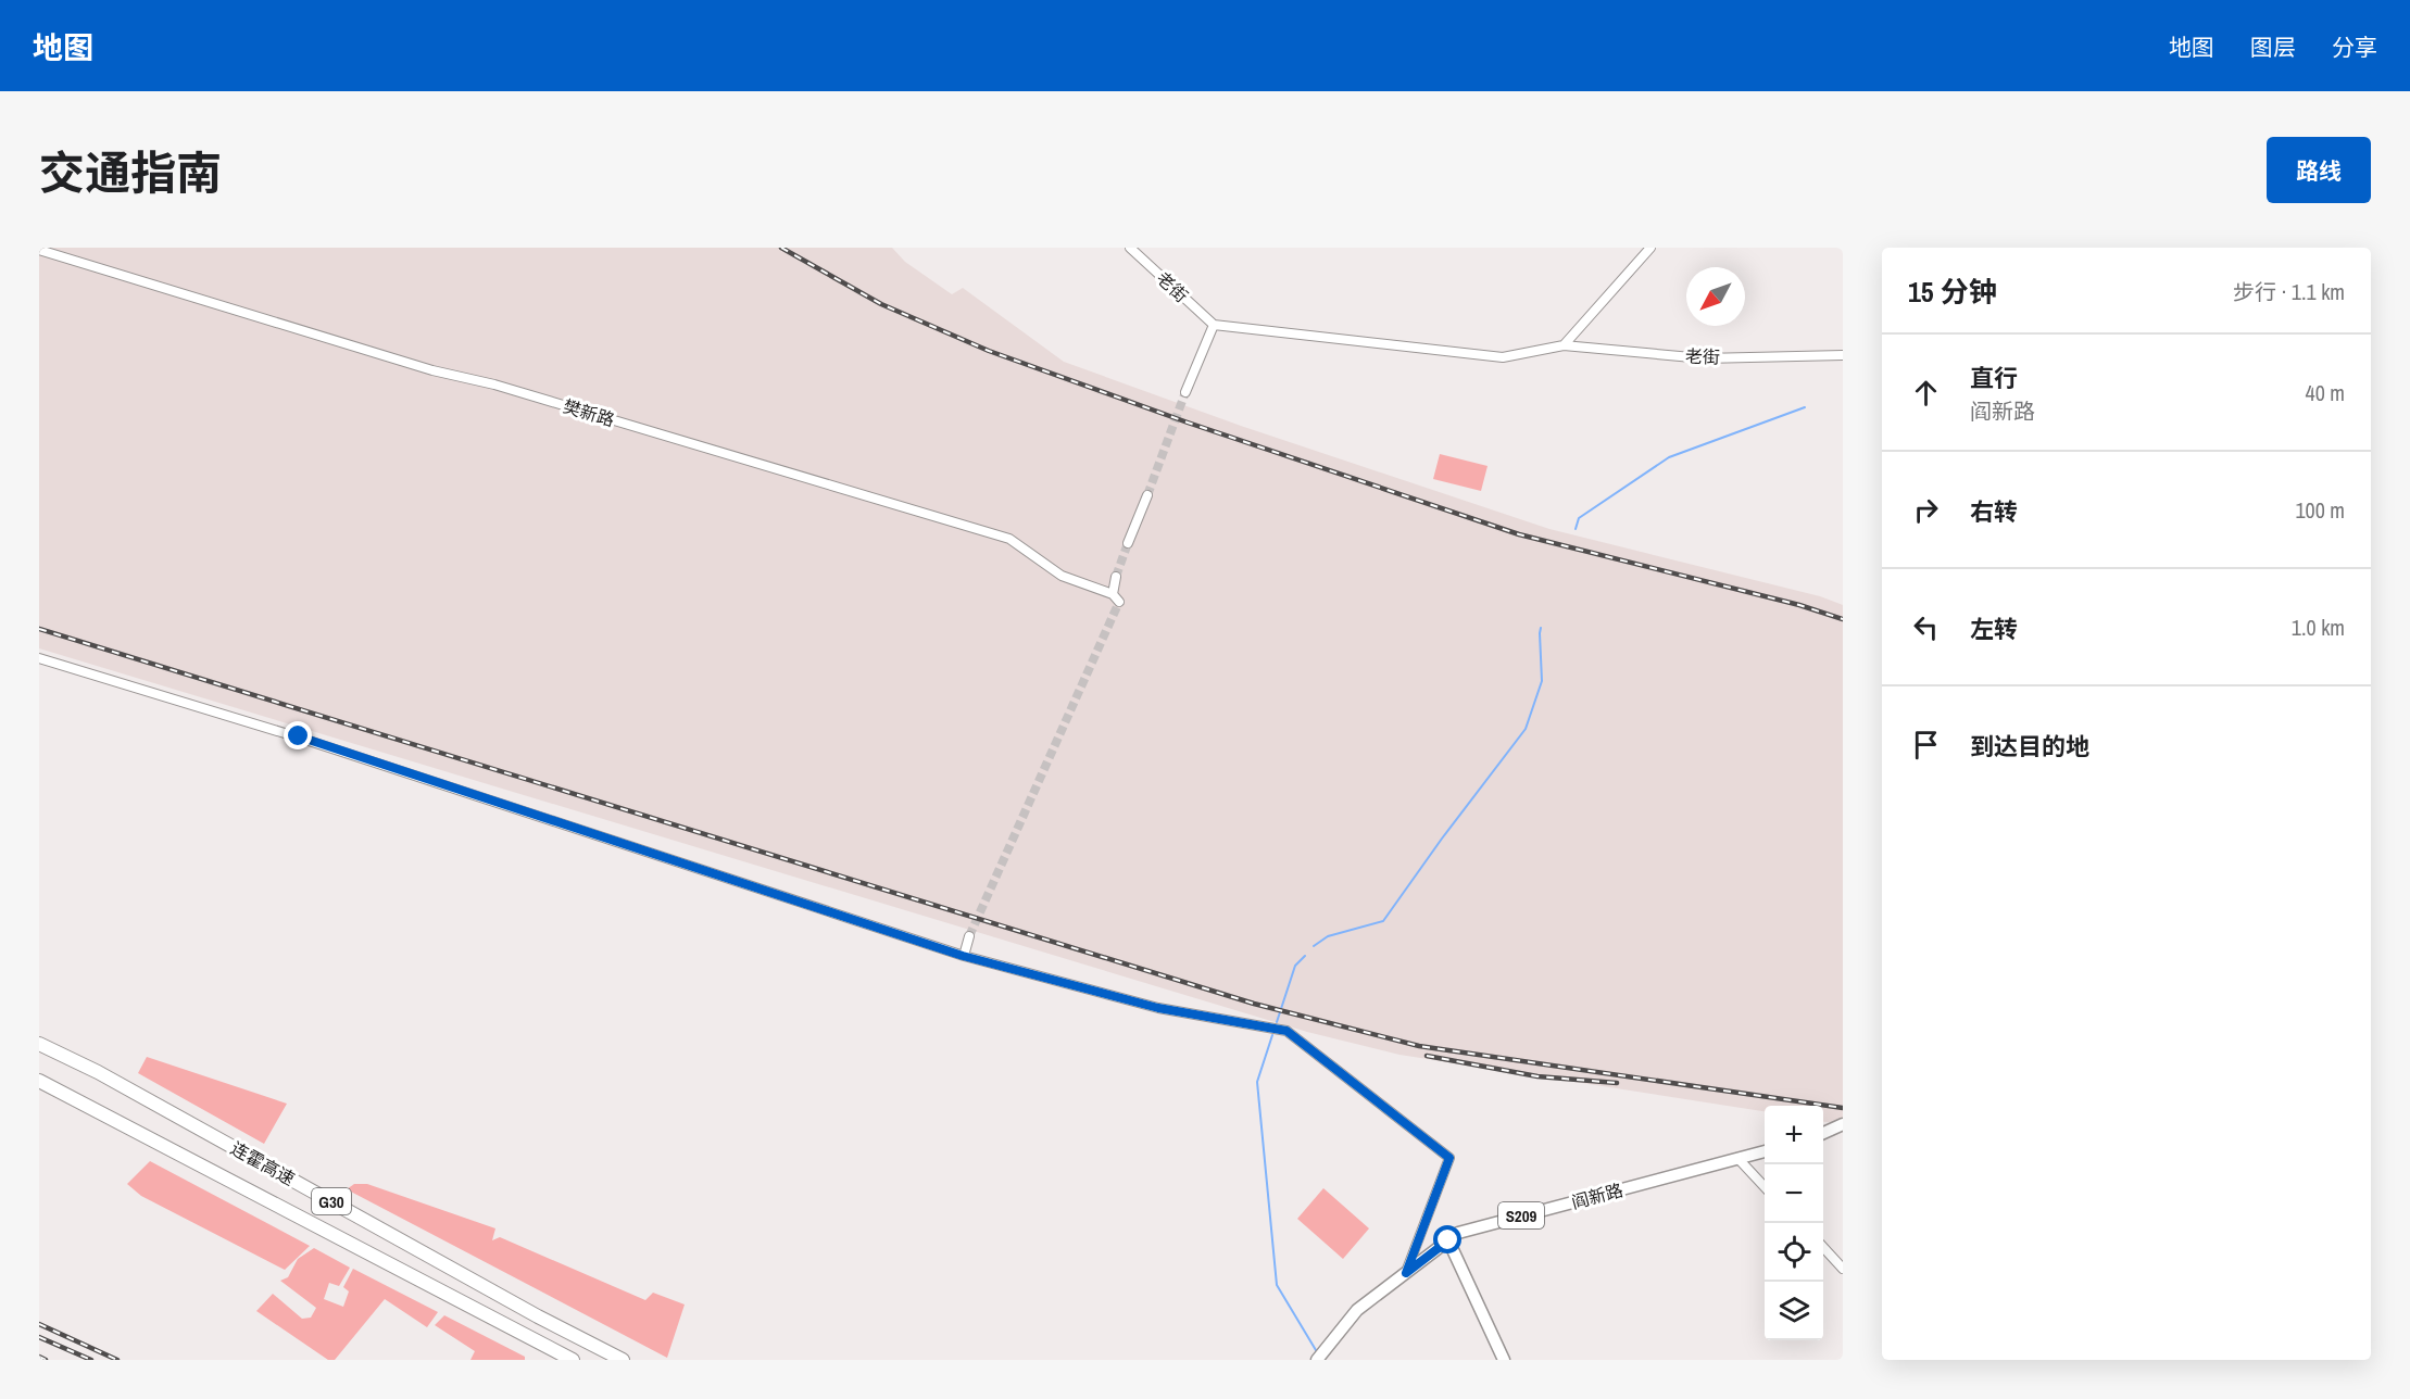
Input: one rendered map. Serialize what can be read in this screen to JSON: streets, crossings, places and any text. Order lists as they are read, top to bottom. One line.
{"streets":{"highway":["连霍高速","G30"],"main road":["阎新路","S209"],"street":["老街","樊新路"]},"north":"bottom left","page":{"header":"地图","nav":["地图","图层","分享"],"title":"交通指南","buttons":"路线","heading":["15 分钟","步行 · 1.1 km"],"list":[["直行","阎新路","40 m"],["右转","100 m"],["左转","1.0 km"],"到达目的地"],"map_buttons":["+","−"]}}
